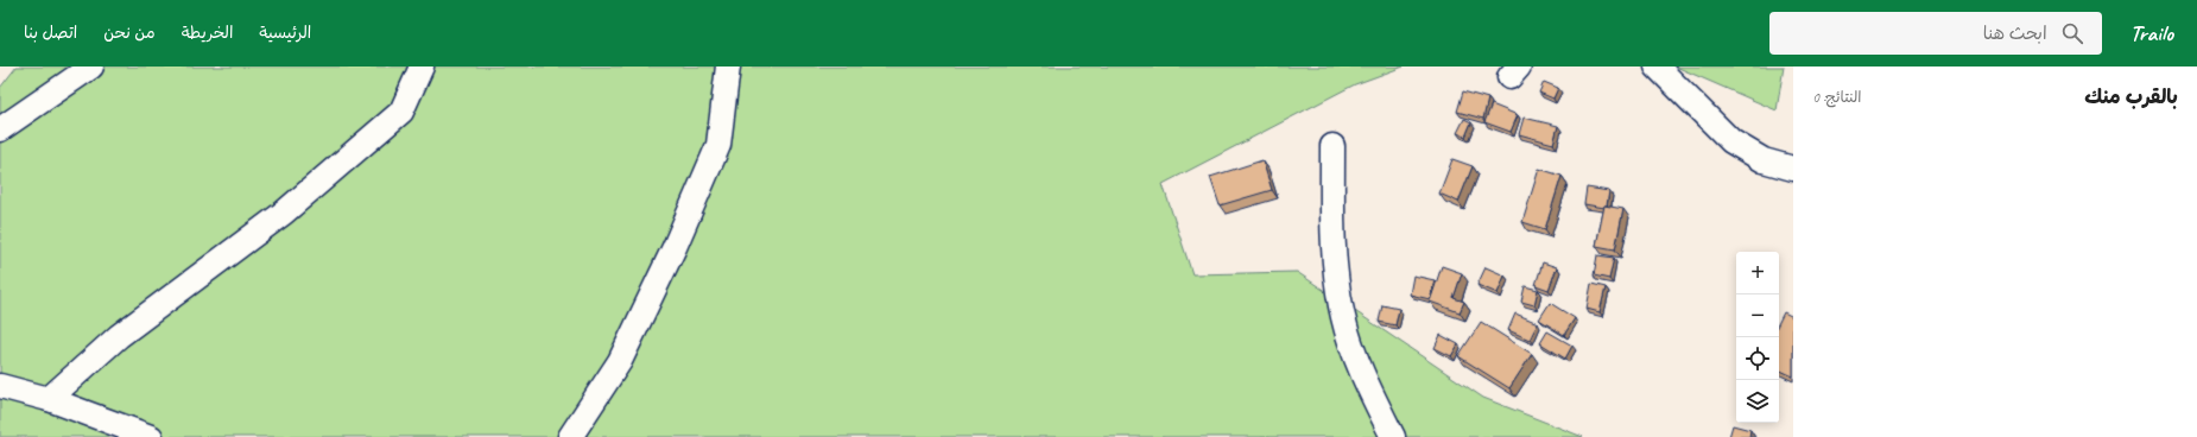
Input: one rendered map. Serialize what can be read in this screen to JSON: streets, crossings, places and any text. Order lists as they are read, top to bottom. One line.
{"page":{"header":"Trailo","search":"ابحث هنا","nav":["الرئيسية","الخريطة","من نحن","اتصل بنا"],"heading":["بالقرب منك","النتائج: 0"],"map_buttons":["+","−"]}}
